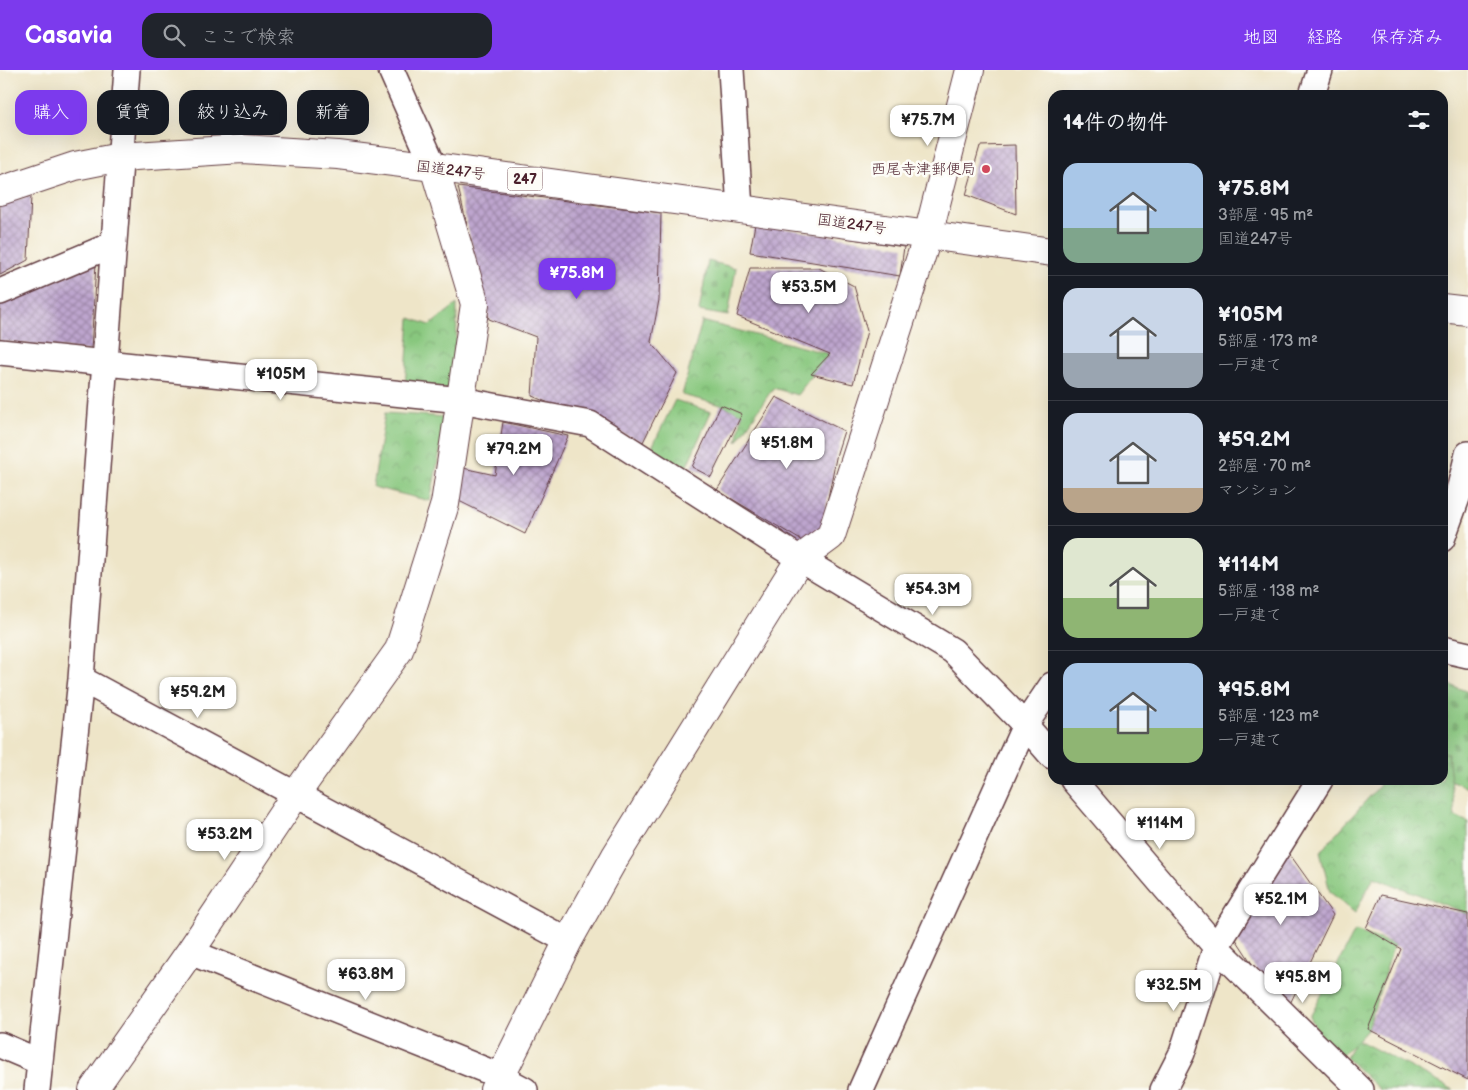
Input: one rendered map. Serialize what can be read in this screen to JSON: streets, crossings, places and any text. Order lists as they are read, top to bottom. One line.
{"streets":{"main road":["国道247号","247"]},"places":["西尾寺津郵便局"],"page":{"header":"Casavia","search":"ここで検索","nav":["地図","経路","保存済み"],"chip":["購入","賃貸","絞り込み","新着"],"heading":"14件の物件","price":["¥75.7M","¥75.8M","¥53.5M","¥105M","¥51.8M","¥79.2M","¥54.3M","¥59.2M","¥114M","¥53.2M","¥52.1M","¥63.8M","¥95.8M","¥32.5M"],"list":[{"name":"¥75.8M","note":"3部屋 · 95 m² · 国道247号"},{"name":"¥105M","note":"5部屋 · 173 m² · 一戸建て"},{"name":"¥59.2M","note":"2部屋 · 70 m² · マンション"},{"name":"¥114M","note":"5部屋 · 138 m² · 一戸建て"},{"name":"¥95.8M","note":"5部屋 · 123 m² · 一戸建て"}]}}
